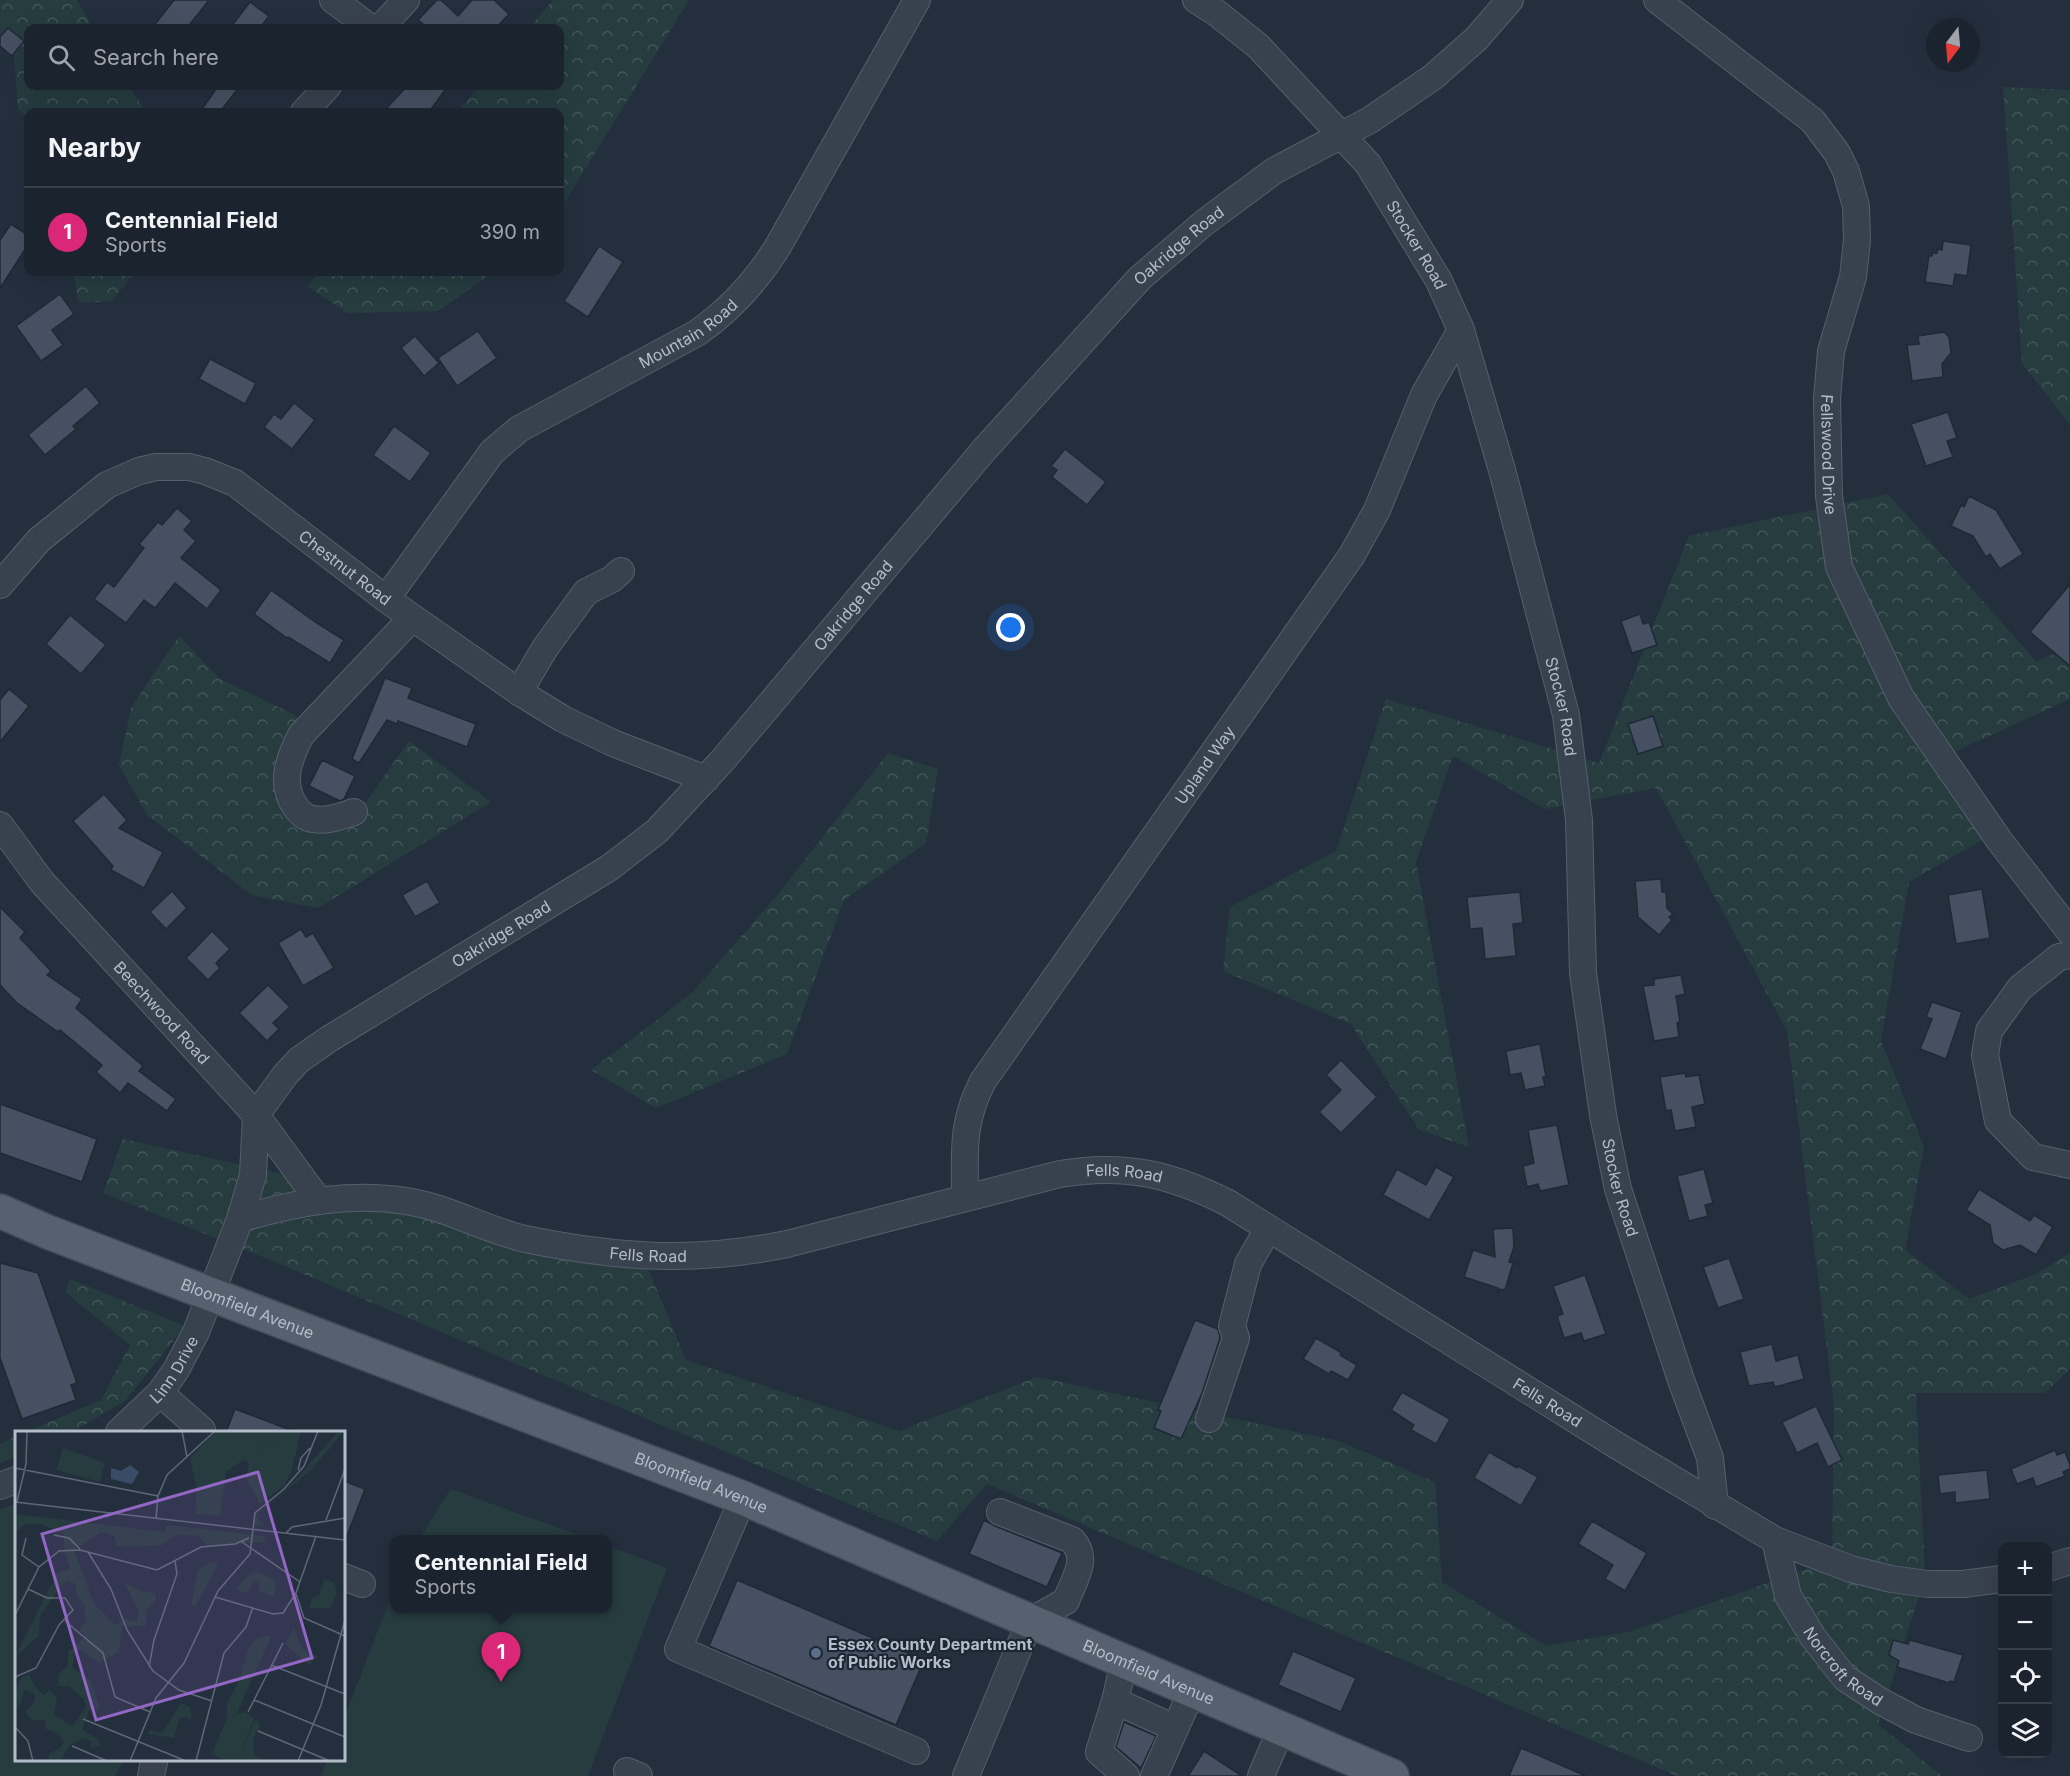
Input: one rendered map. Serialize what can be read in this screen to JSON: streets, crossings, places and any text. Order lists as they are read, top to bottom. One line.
{"streets":{"main road":["Bloomfield Avenue"],"street":["Stocker Road","Oakridge Road","Mountain Road","Fellswood Drive","Chestnut Road","Upland Way","Beechwood Road","Fells Road","Linn Drive","Norcroft Road"]},"crossings":[["Stocker Road","Oakridge Road"],["Stocker Road","Upland Way"],["Stocker Road","Fells Road"],["Oakridge Road","Chestnut Road"],["Oakridge Road","Beechwood Road"],["Mountain Road","Chestnut Road"],["Upland Way","Fells Road"],["Beechwood Road","Fells Road"],["Fells Road","Norcroft Road"],["Bloomfield Avenue","Linn Drive"]],"places":["Essex County Department of Public Works"],"north":"bottom","page":{"search":"Search here","heading":"Nearby","list":[{"mark":"1","name":"Centennial Field","note":"Sports","value":"390 m"}],"popup":["Centennial Field","Sports"],"map_buttons":["+","−"],"pins":"1"}}
